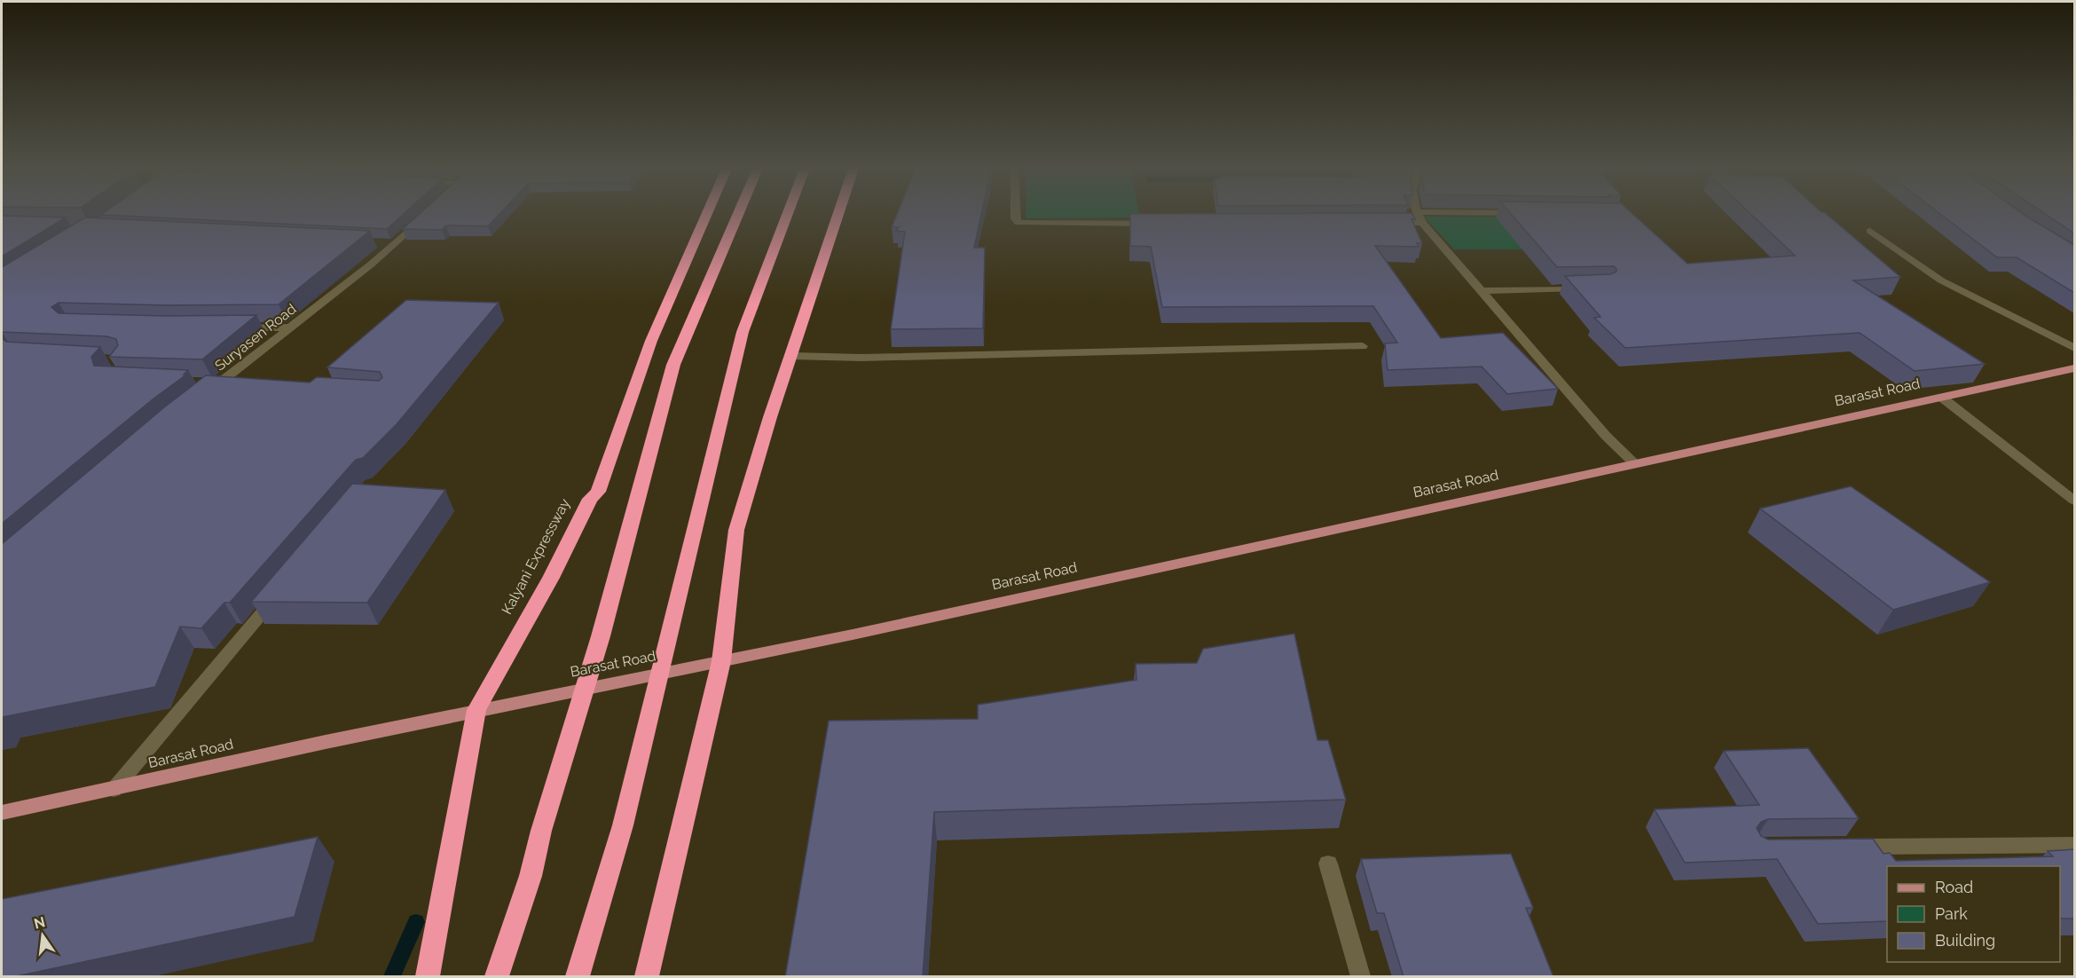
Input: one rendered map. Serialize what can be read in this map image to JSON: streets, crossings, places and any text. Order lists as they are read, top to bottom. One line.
{"streets":{"highway":["Kalyani Expressway"],"main road":["Barasat Road"],"street":["Suryasen Road"]},"crossings":[["Barasat Road","Kalyani Expressway"]],"legend":["Road","Park","Building"],"north":"top"}
